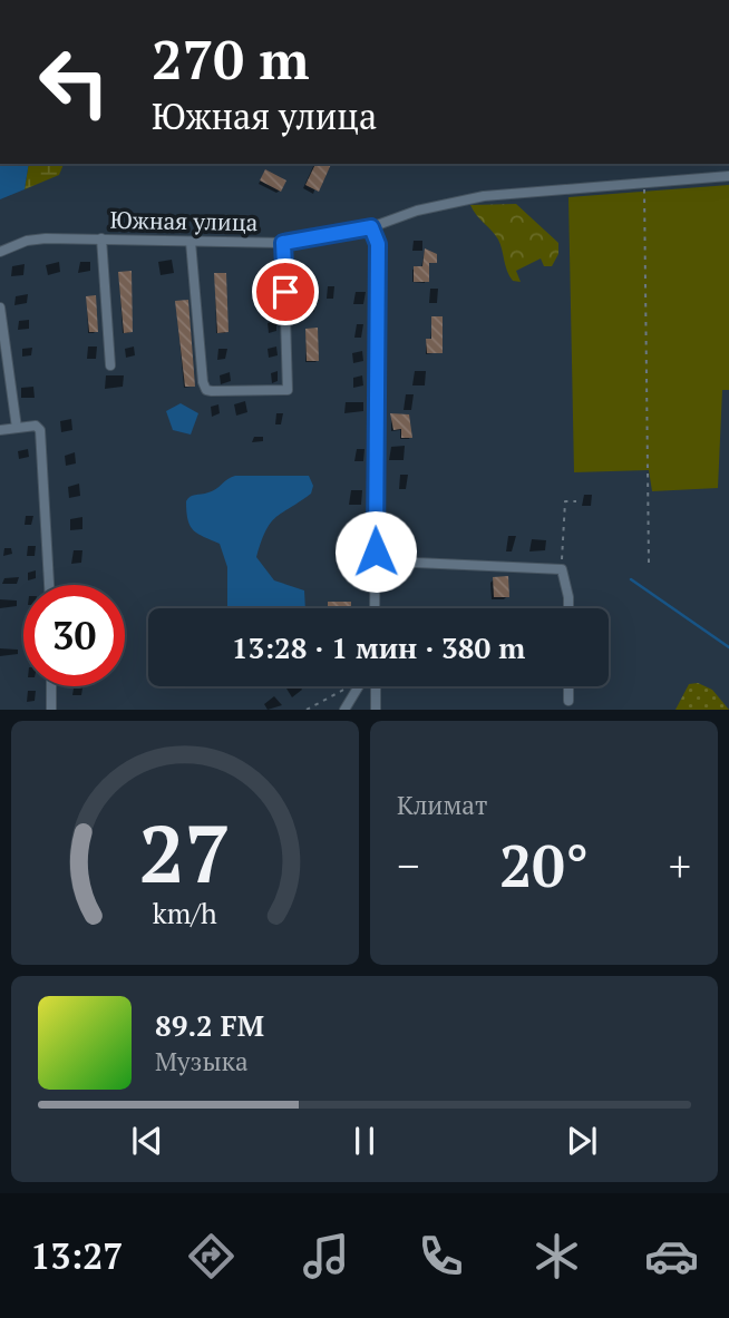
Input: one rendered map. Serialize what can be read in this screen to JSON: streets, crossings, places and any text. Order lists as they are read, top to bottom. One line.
{"streets":{"street":["Южная улица"]},"page":{"turn":["270 m","Южная улица"],"limit":"30","trip":"13:28 · 1 мин · 380 m","tile":"Климат","heat":["−","20°","+"],"song":["89.2 FM","Музыка"],"tabs":"13:27","gauge":["27","km/h"]}}
